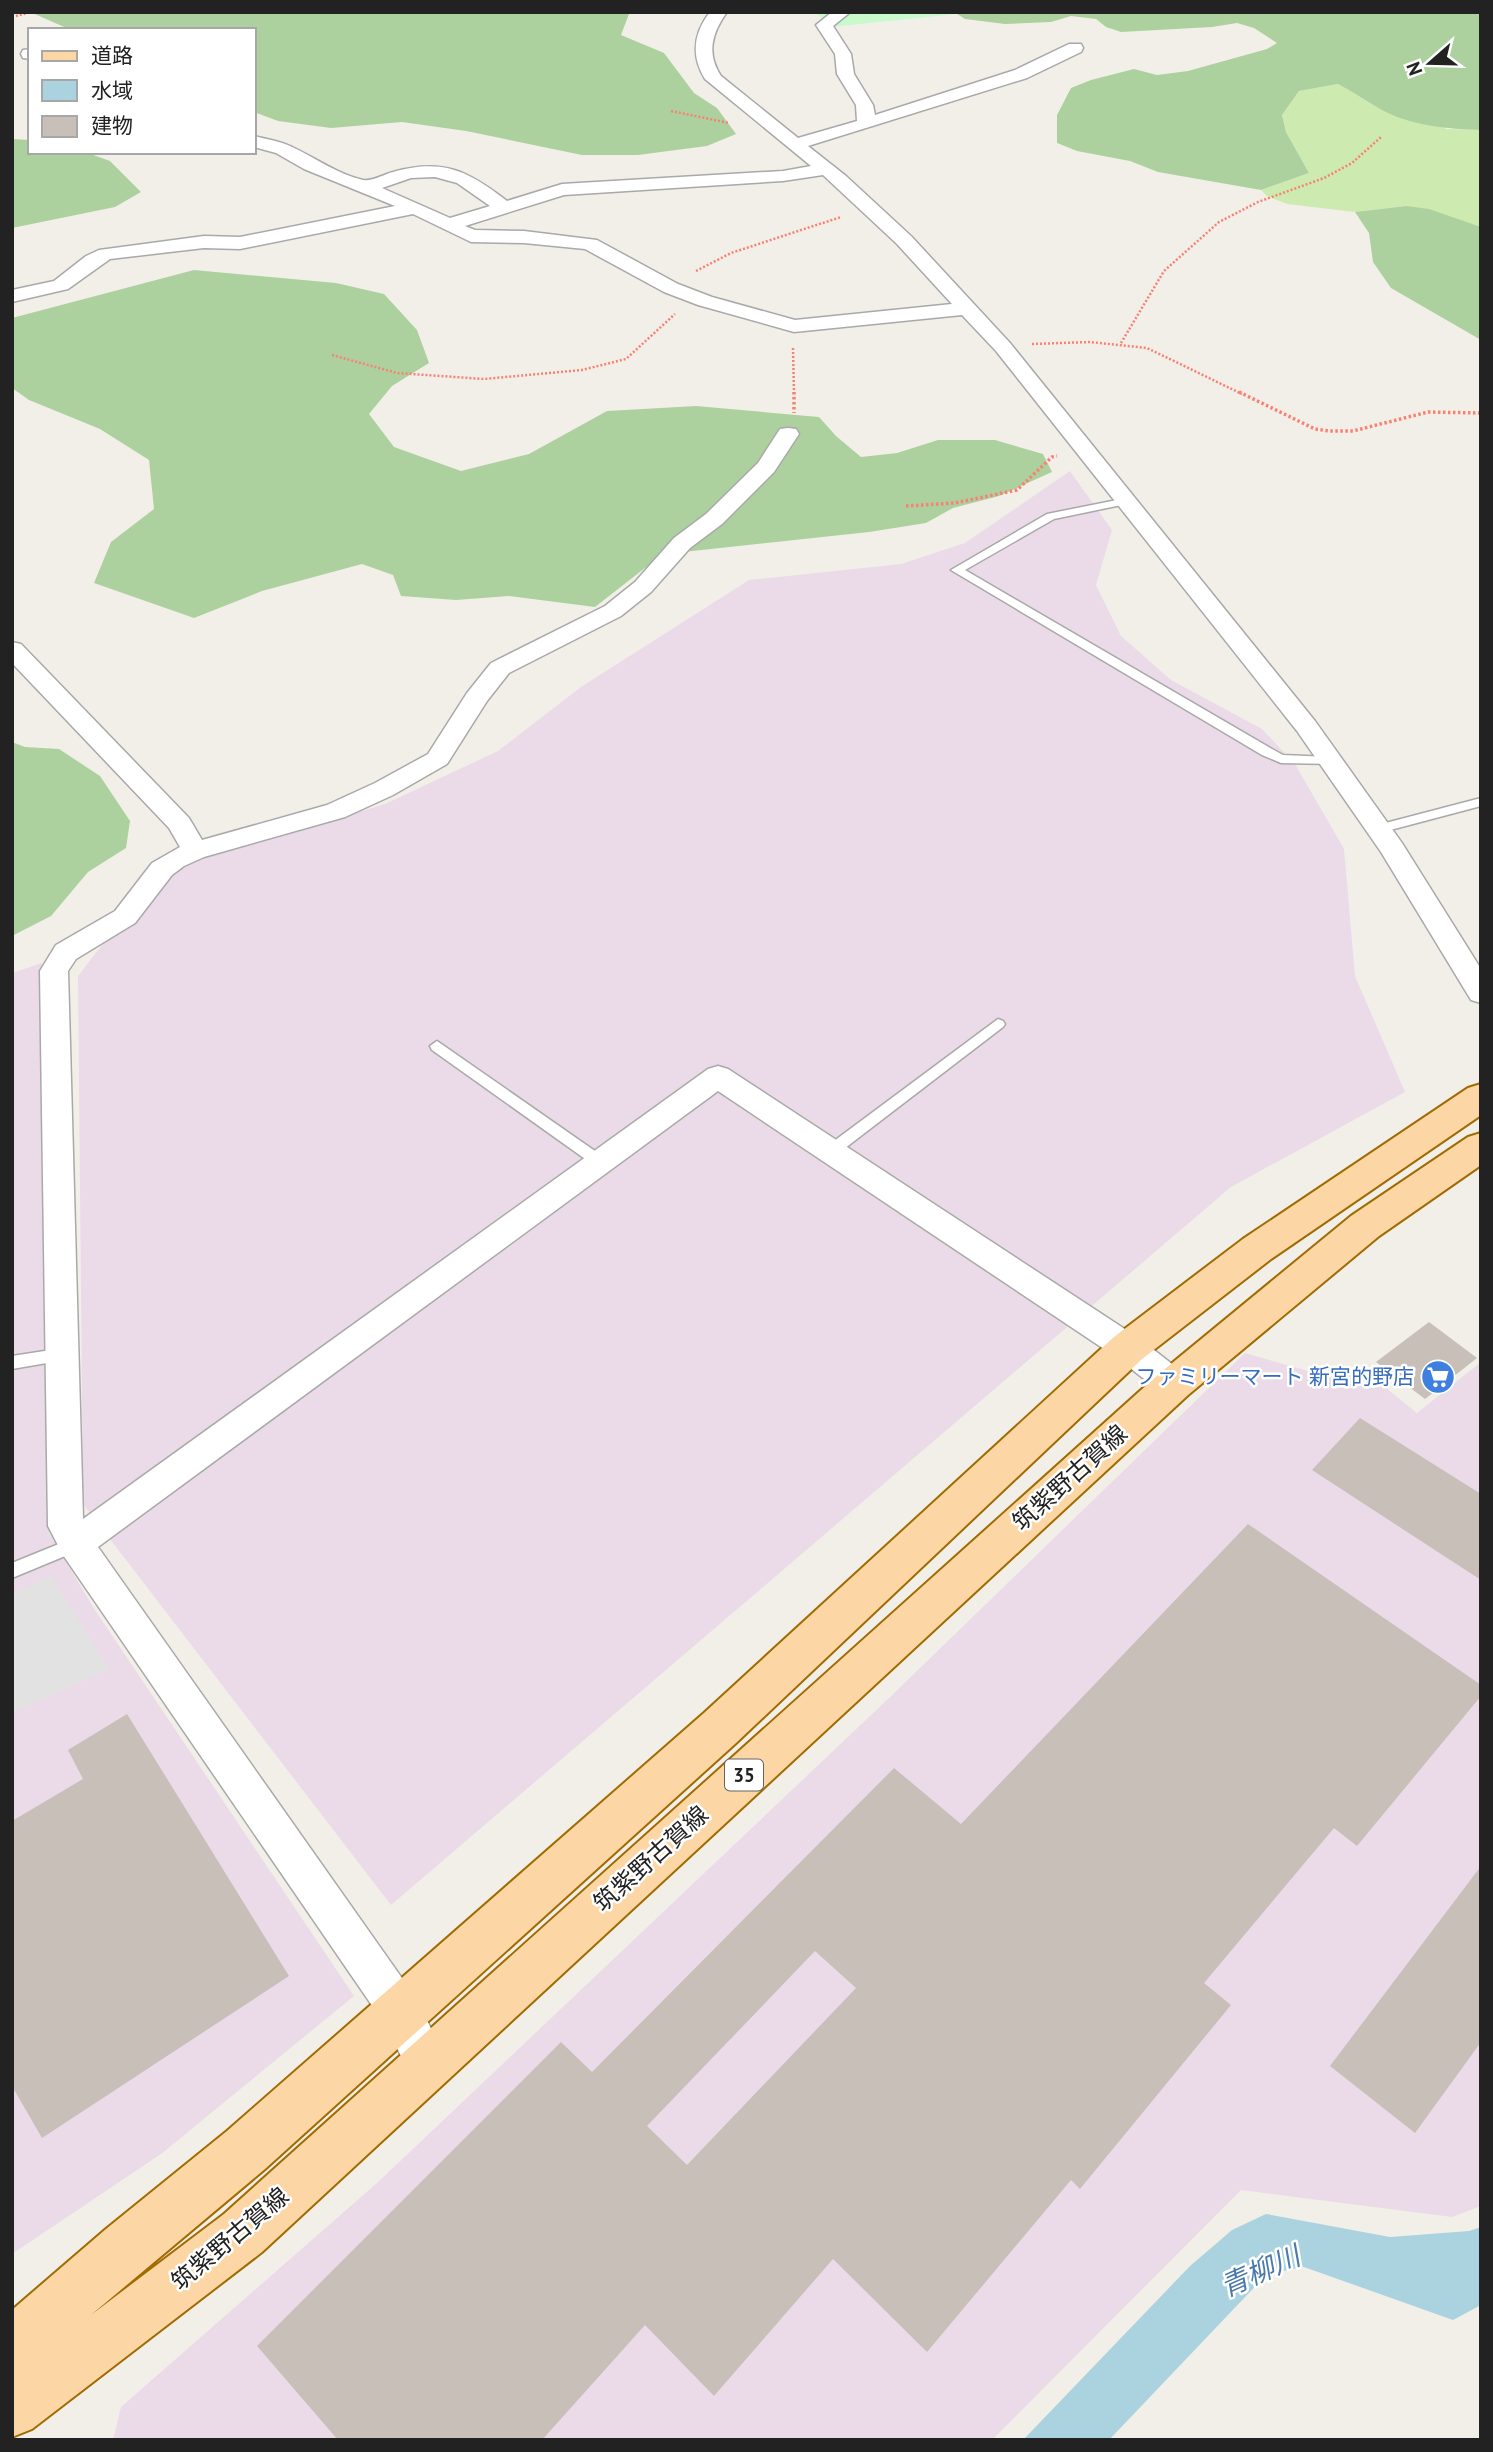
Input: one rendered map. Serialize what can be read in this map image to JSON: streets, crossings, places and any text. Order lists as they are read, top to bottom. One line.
{"streets":{"main road":["筑紫野古賀線","35"]},"water":["青柳川"],"places":{"supermarket":["ファミリーマート 新宮的野店"]},"legend":["道路","水域","建物"],"north":"left"}
